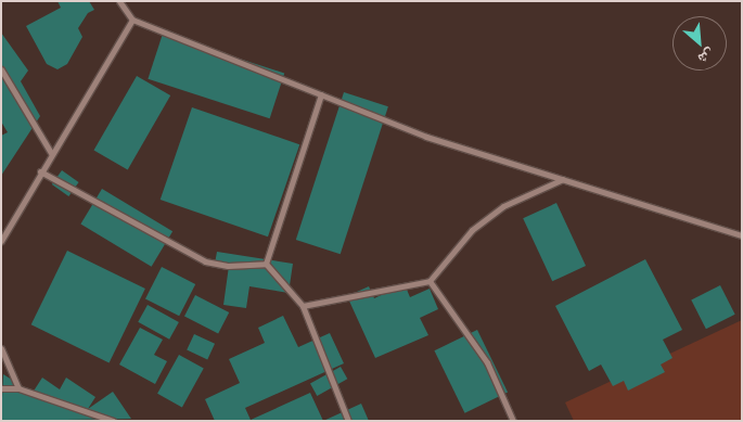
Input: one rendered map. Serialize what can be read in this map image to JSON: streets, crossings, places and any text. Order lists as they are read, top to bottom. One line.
{"north":"bottom right"}
